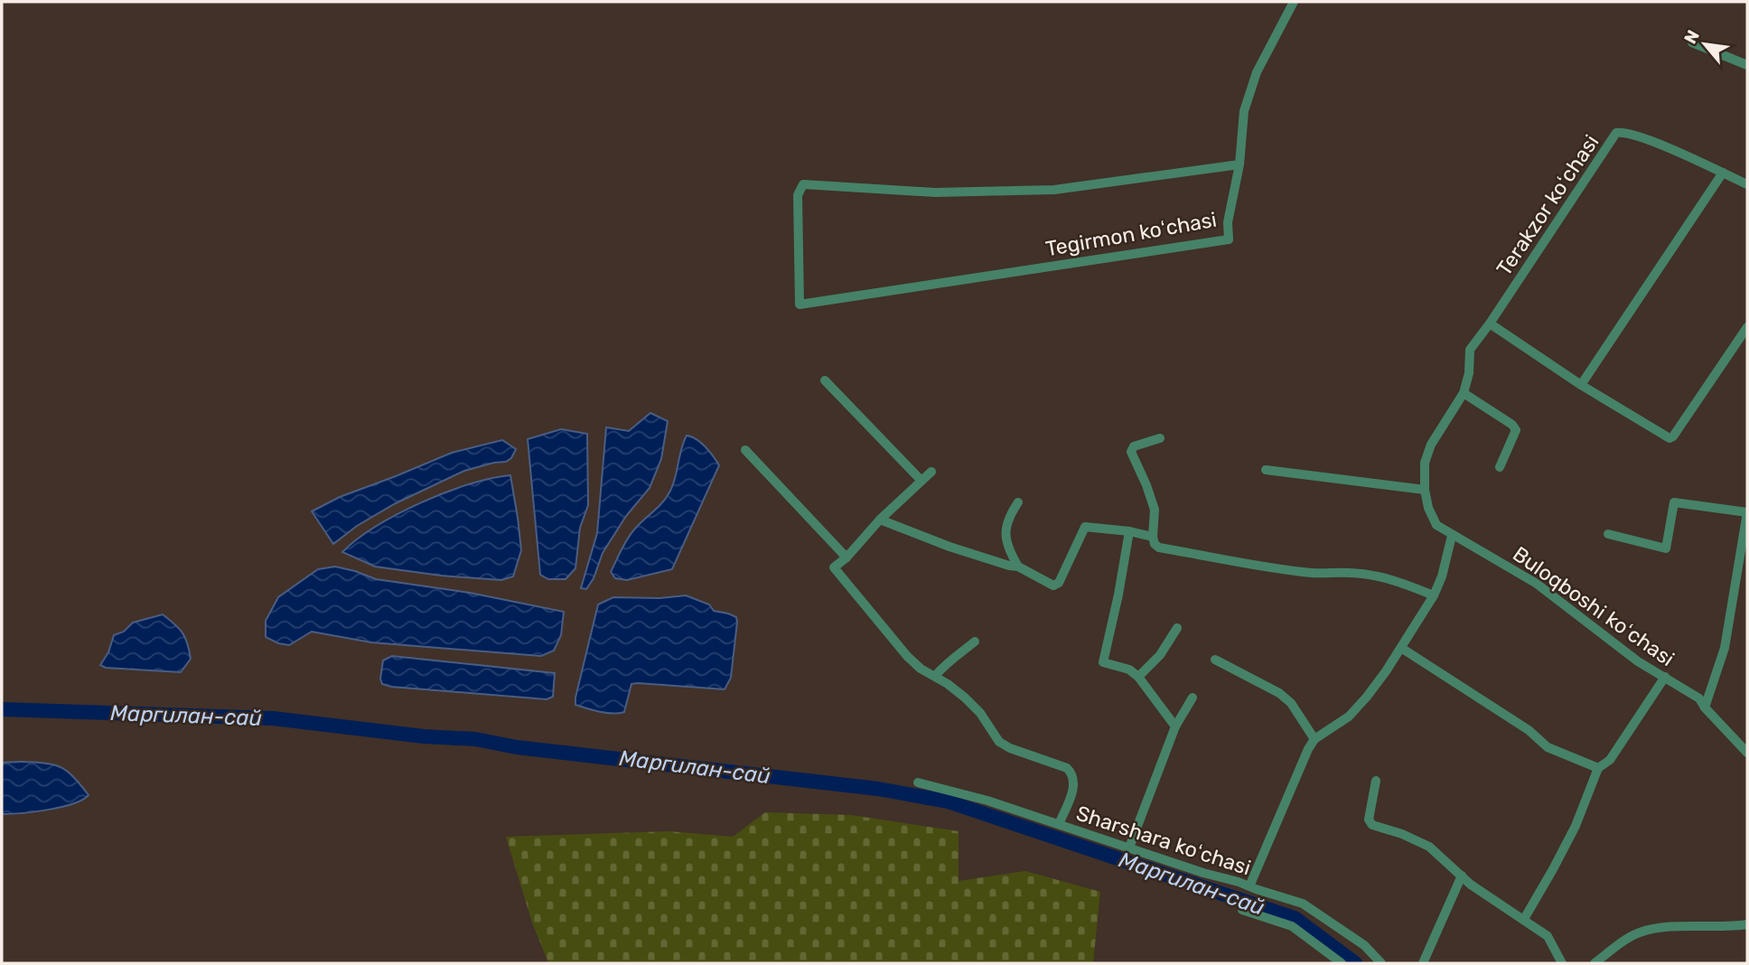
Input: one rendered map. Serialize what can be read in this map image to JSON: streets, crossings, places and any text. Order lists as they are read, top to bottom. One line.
{"streets":{"street":["Terakzor koʻchasi","Tegirmon koʻchasi","Buloqboshi koʻchasi","Sharshara koʻchasi"]},"crossings":[["Terakzor koʻchasi","Buloqboshi koʻchasi"]],"water":["Маргилан-сай"],"north":"top left"}
